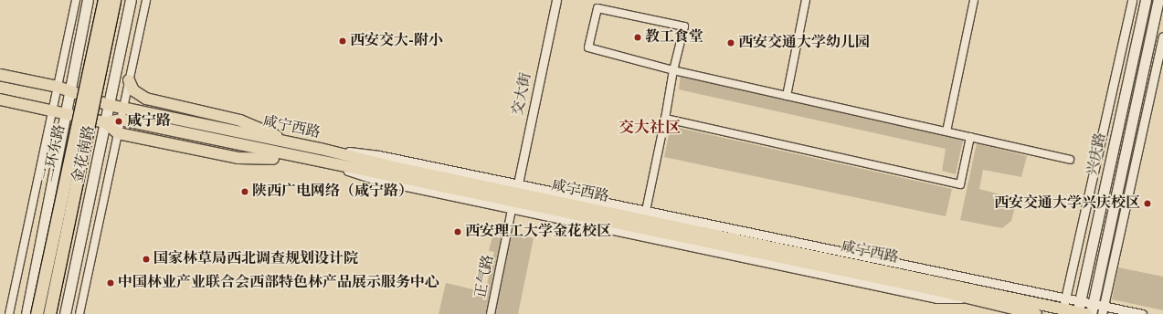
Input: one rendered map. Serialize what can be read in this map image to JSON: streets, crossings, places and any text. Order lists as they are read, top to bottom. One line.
{"streets":{"highway":["二环东路"],"main road":["咸宁西路","金花南路","兴庆路"],"street":["交大街","正气路"]},"crossings":[["交大街","咸宁西路"],["交大街","正气路"],["咸宁西路","金花南路"],["咸宁西路","兴庆路"],["咸宁西路","正气路"]],"districts":["交大社区"],"places":["教工食堂","西安交大-附小","西安交通大学幼儿园","咸宁路","陕西广电网络（咸宁路）","西安交通大学兴庆校区","西安理工大学金花校区","国家林草局西北调查规划设计院","中国林业产业联合会西部特色林产品展示服务中心"]}
